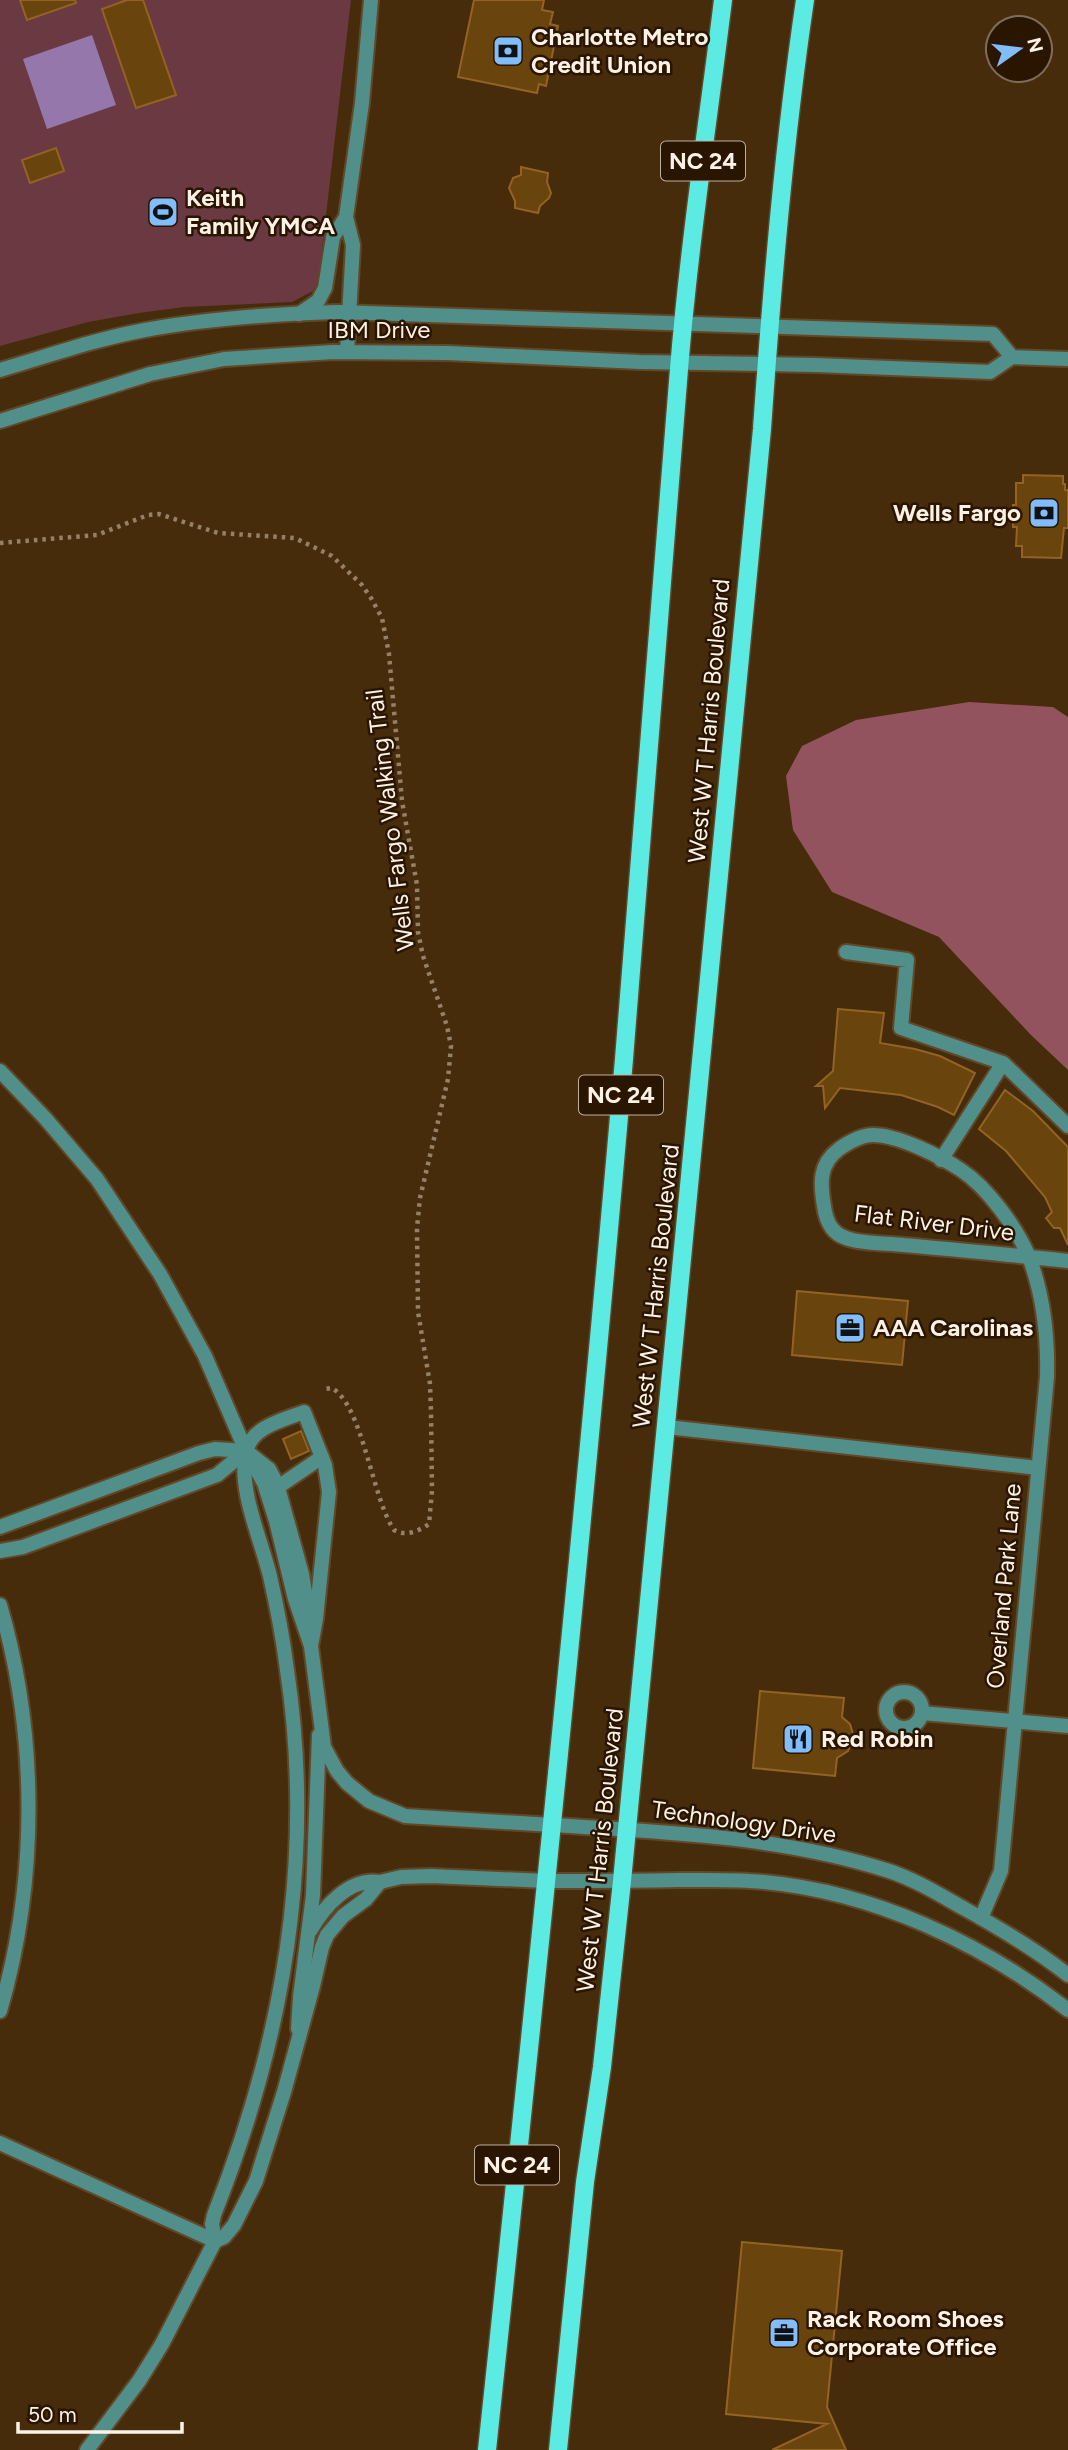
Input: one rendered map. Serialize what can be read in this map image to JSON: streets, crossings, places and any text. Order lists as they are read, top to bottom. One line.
{"streets":{"main road":["NC 24","West W T Harris Boulevard"],"street":["IBM Drive","Flat River Drive","Overland Park Lane","Technology Drive"],"path":["Wells Fargo Walking Trail"]},"crossings":[["IBM Drive","West W T Harris Boulevard"],["West W T Harris Boulevard","Technology Drive"],["Flat River Drive","Overland Park Lane"],["Overland Park Lane","Technology Drive"]],"places":{"bank":["Charlotte Metro Credit Union","Wells Fargo"],"sports":["Keith Family YMCA"],"office":["AAA Carolinas","Rack Room Shoes Corporate Office"],"restaurant":["Red Robin"]},"scale_bar":"50 m","north":"right"}
